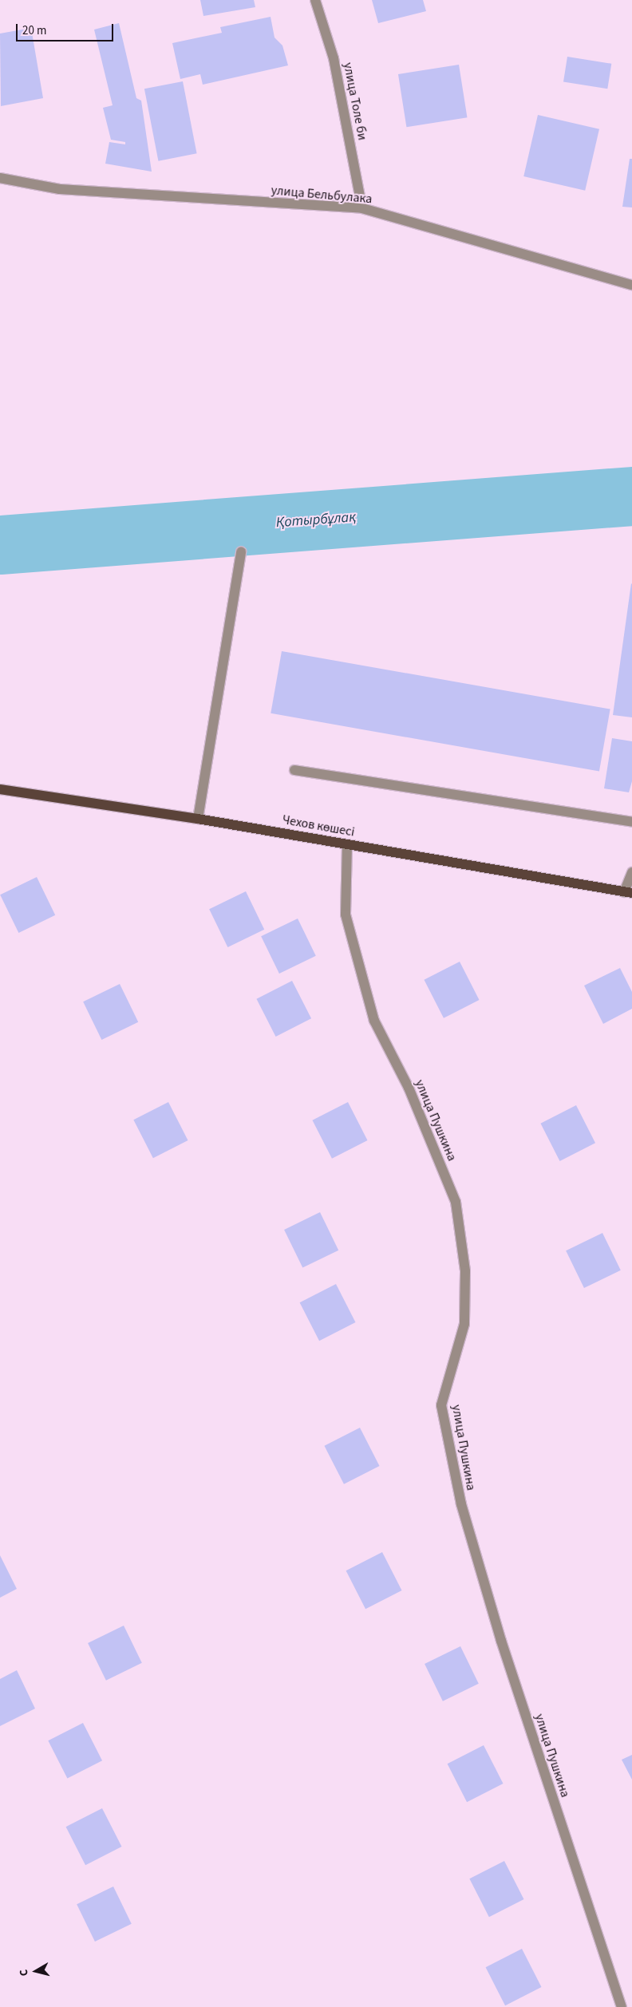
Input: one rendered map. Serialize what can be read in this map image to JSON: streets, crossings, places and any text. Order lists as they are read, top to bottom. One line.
{"streets":{"main road":["Чехов көшесі"],"street":["улица Толе би","улица Бельбулака","улица Пушкина"]},"crossings":[["улица Толе би","улица Бельбулака"],["Чехов көшесі","улица Пушкина"]],"water":["Қотырбұлақ"],"scale_bar":"20 m","north":"left"}
